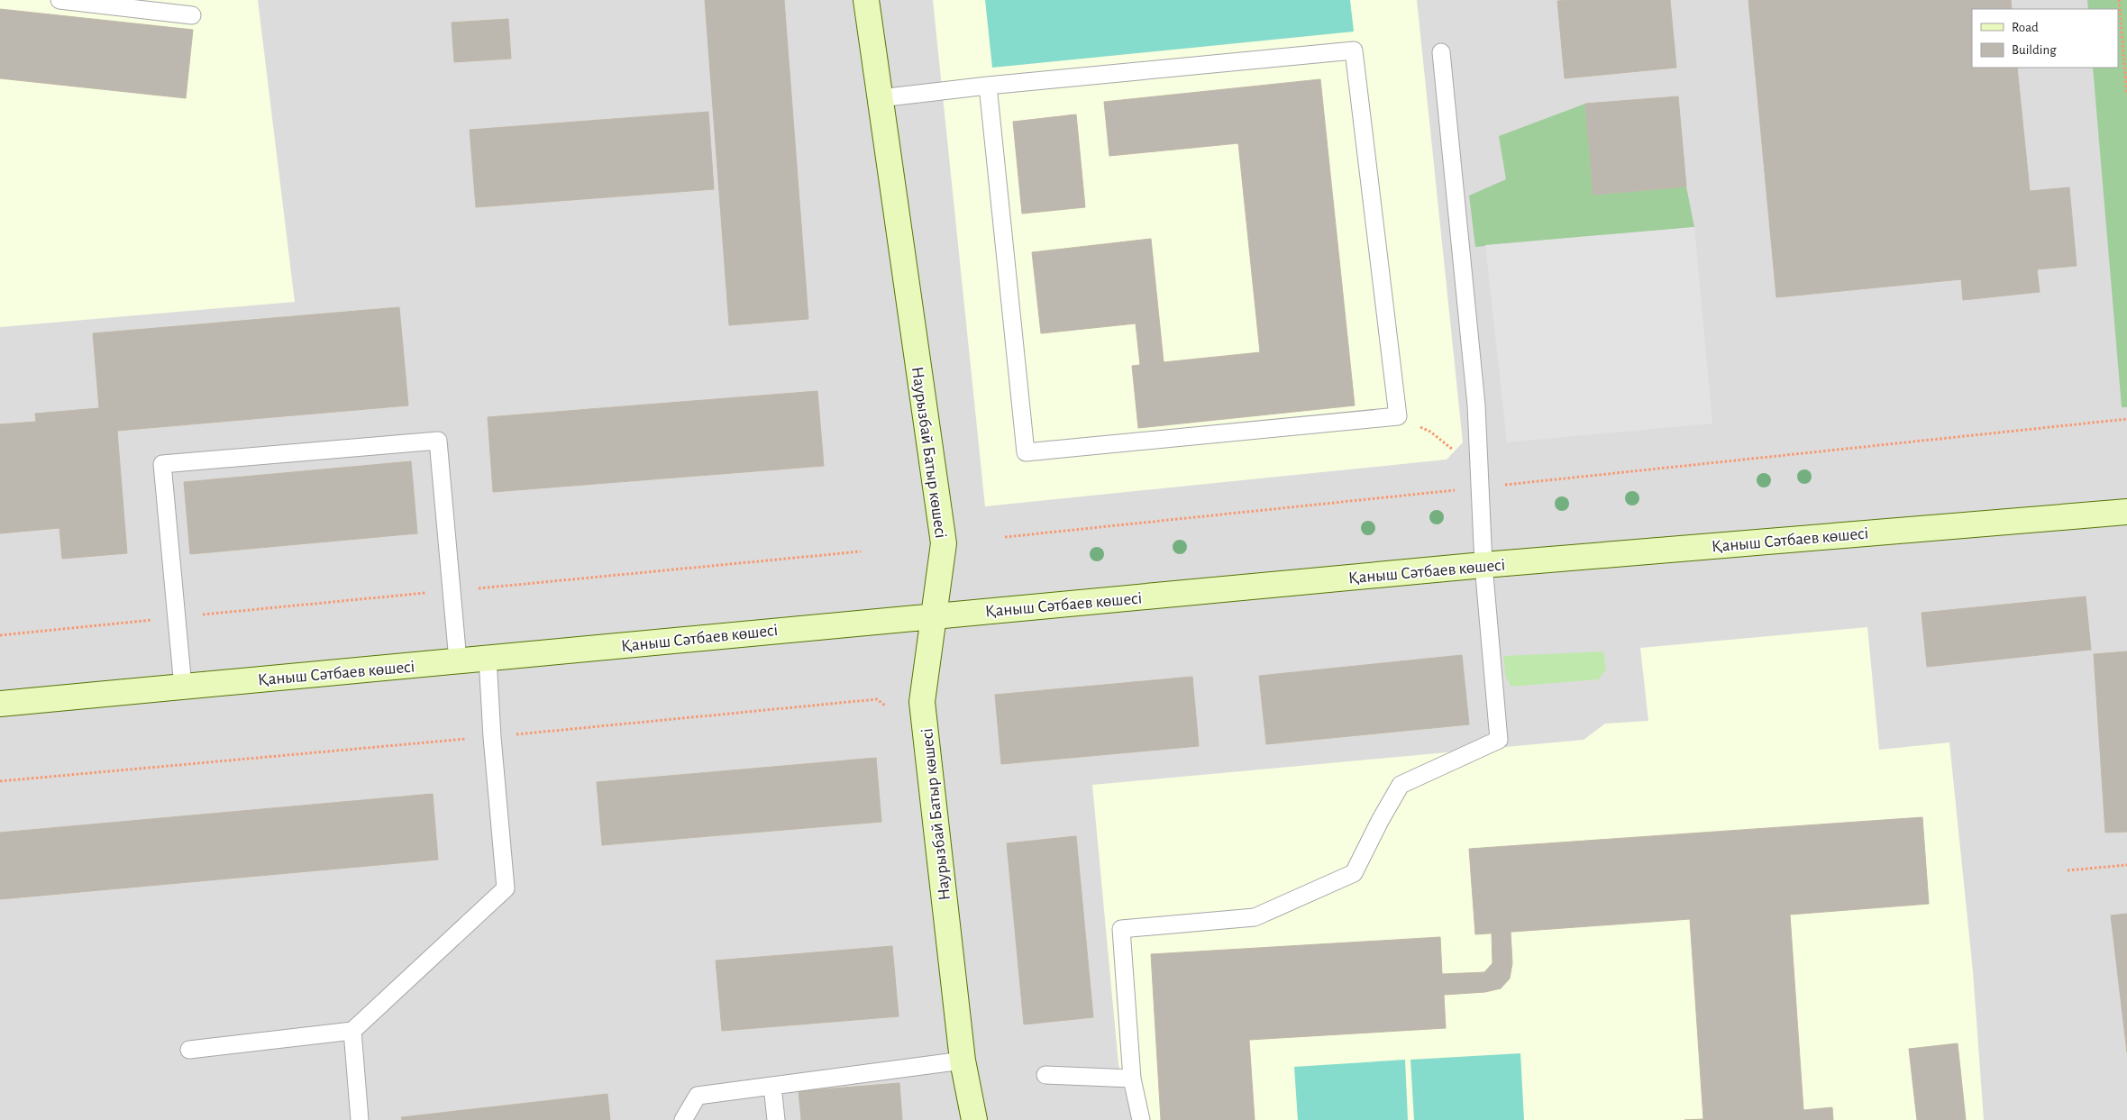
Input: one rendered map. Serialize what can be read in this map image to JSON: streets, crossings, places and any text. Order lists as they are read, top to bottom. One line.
{"streets":{"main road":["Наурызбай Батыр көшесі","Қаныш Сәтбаев көшесі"]},"crossings":[["Наурызбай Батыр көшесі","Қаныш Сәтбаев көшесі"]],"legend":["Road","Building"]}
